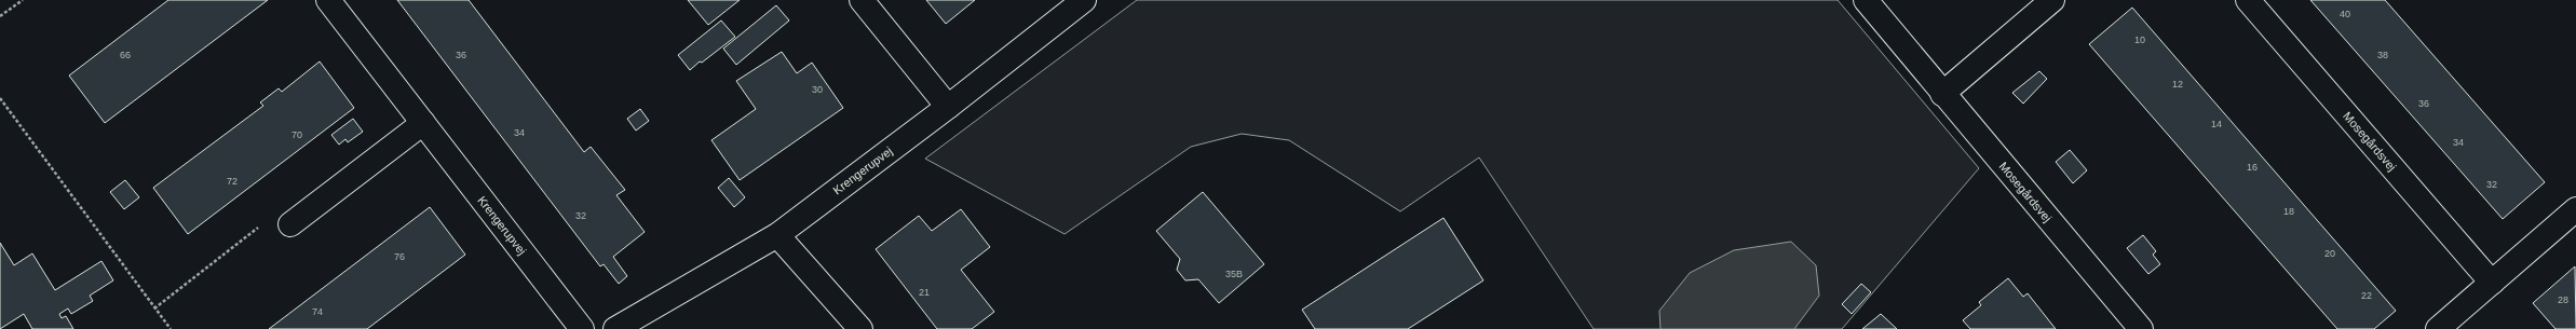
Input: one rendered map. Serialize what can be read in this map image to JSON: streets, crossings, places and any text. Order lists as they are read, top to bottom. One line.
{"streets":{"street":["Mosegårdsvej","Krengerupvej"]},"house_numbers":["40","10","66","36","38","12","30","36","14","34","70","34","16","72","32","18","32","20","76","35B","21","22","28","74"]}
